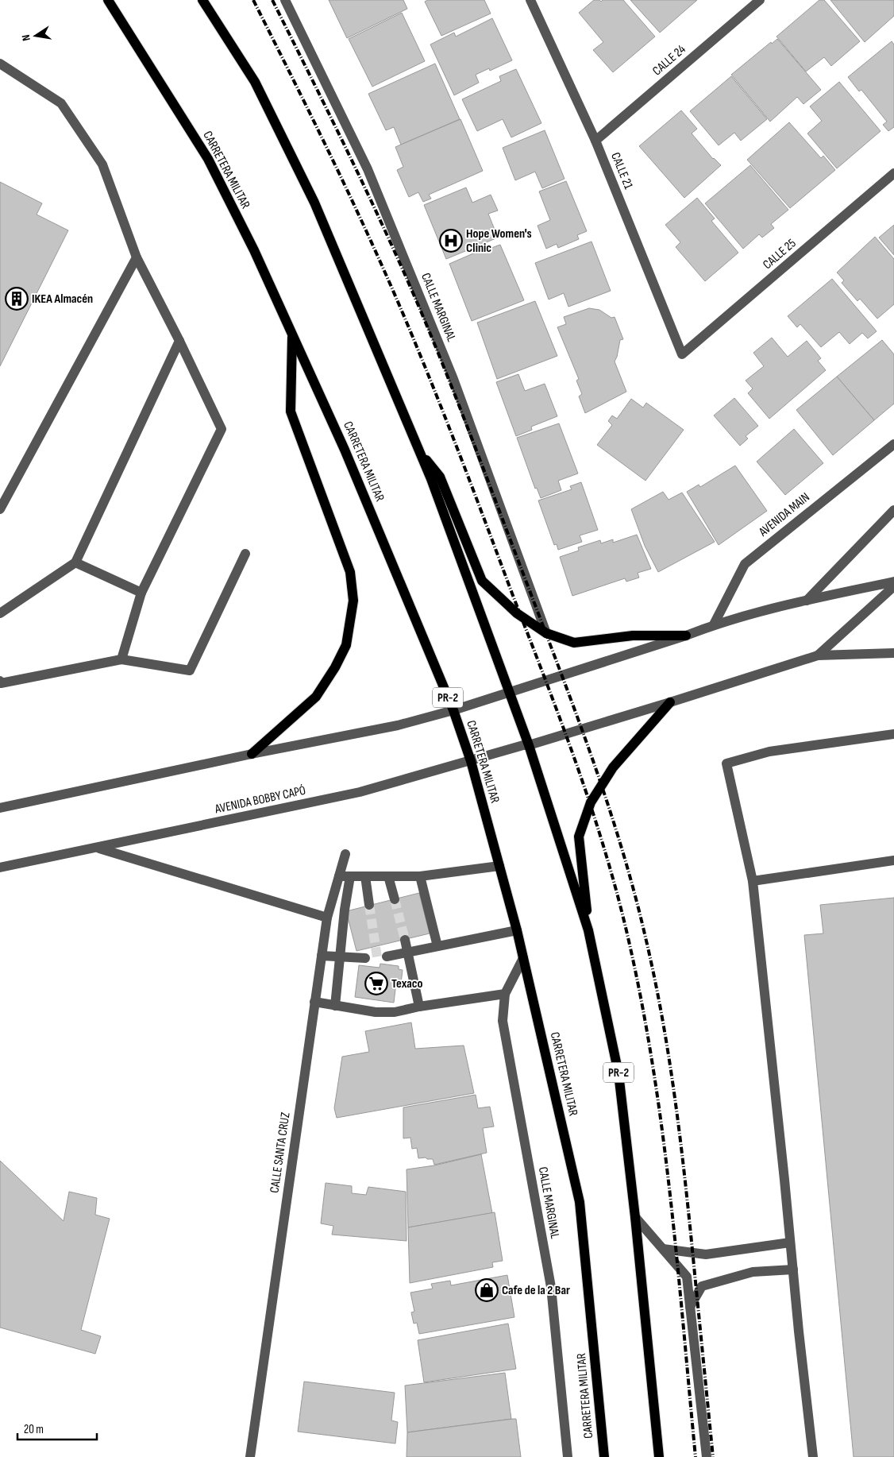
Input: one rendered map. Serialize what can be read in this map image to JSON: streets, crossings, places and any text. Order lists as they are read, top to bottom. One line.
{"streets":{"main road":["CARRETERA MILITAR","PR-2"],"street":["CALLE 24","CALLE 21","CALLE 25","CALLE MARGINAL","AVENIDA MAIN","AVENIDA BOBBY CAPÓ","CALLE SANTA CRUZ"]},"crossings":[["CALLE 24","CALLE 21"],["CARRETERA MILITAR","CALLE MARGINAL"],["CARRETERA MILITAR","AVENIDA BOBBY CAPÓ"],["CALLE 21","CALLE 25"],["PR-2","AVENIDA BOBBY CAPÓ"]],"places":{"hospital":["Hope Women's Clinic"],"building":["IKEA Almacén"],"supermarket":["Texaco"],"shop":["Cafe de la 2 Bar"]},"scale_bar":"20 m","north":"left"}
